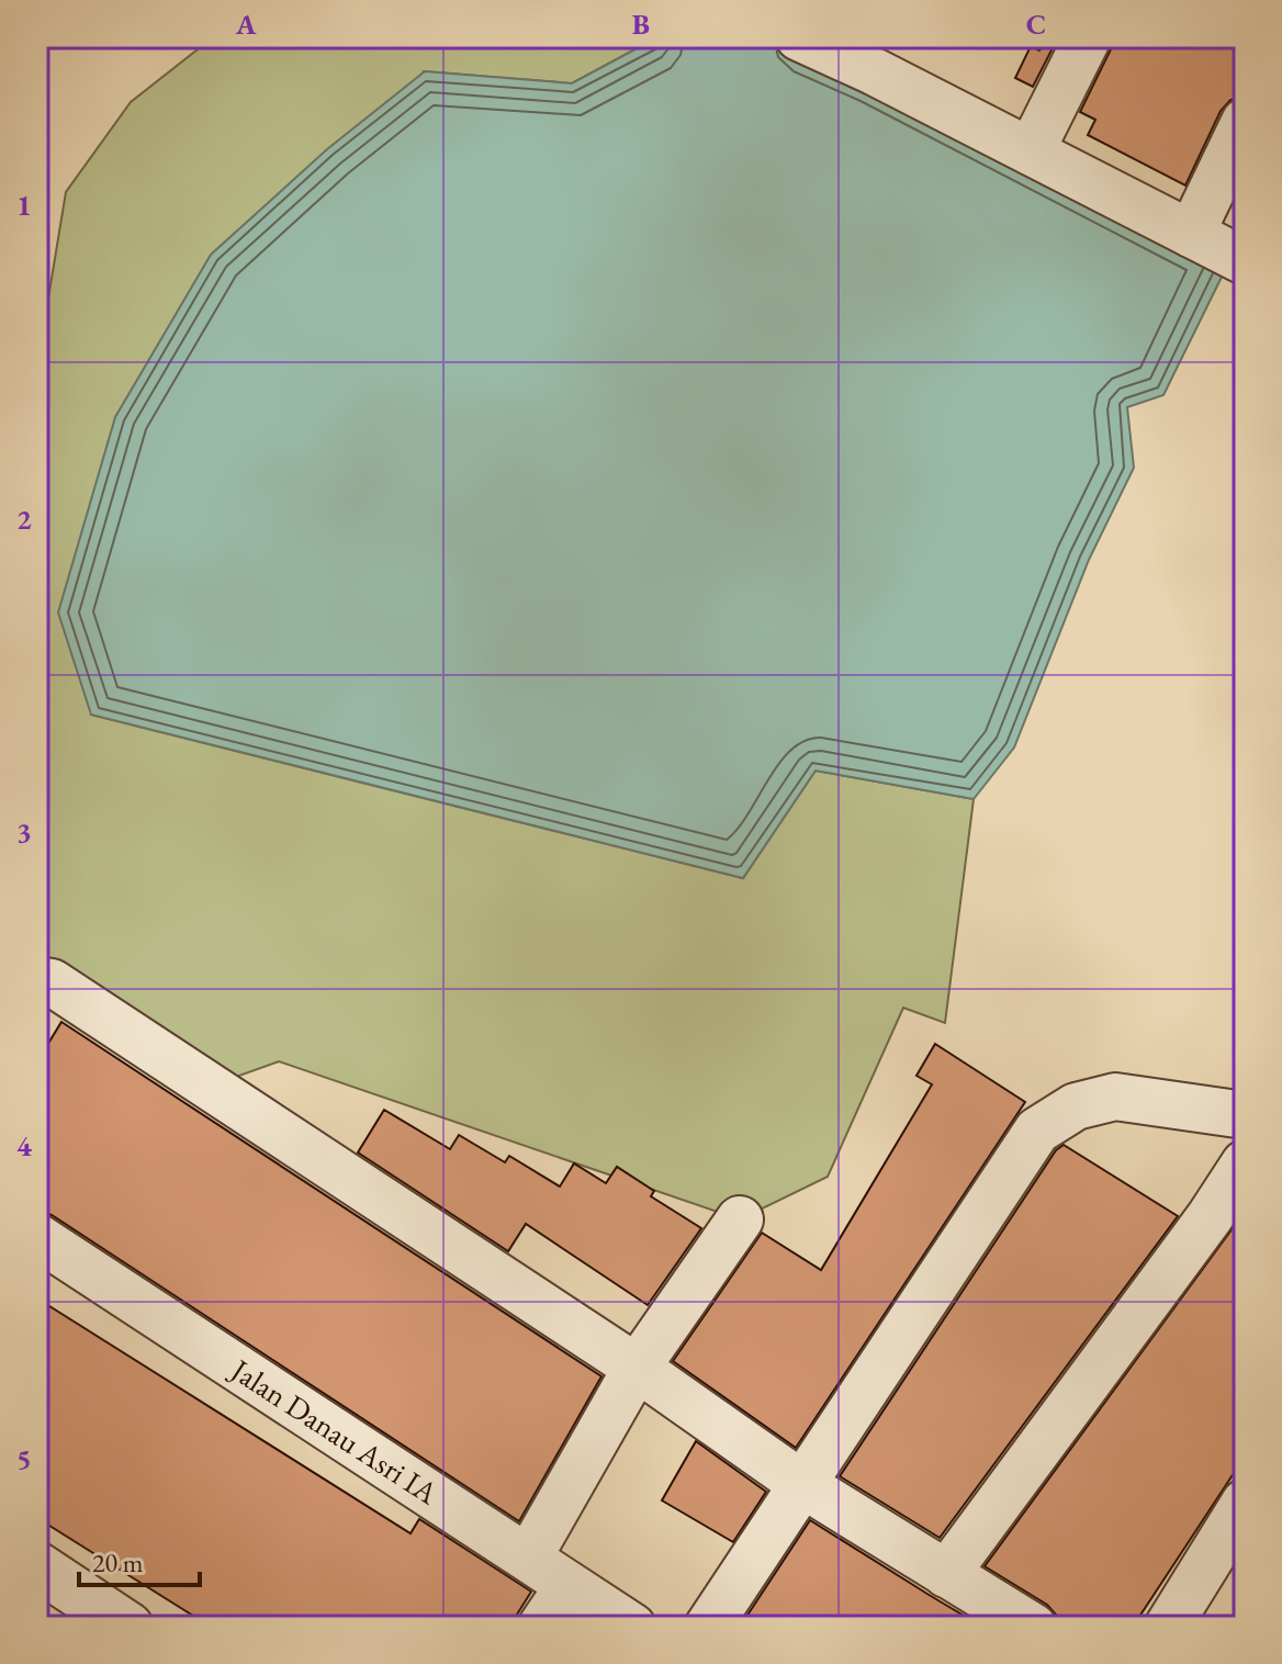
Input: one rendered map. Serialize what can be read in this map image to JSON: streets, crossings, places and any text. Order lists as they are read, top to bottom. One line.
{"streets":{"street":["Jalan Danau Asri IA"]},"scale_bar":"20 m","grid":{"columns":["A","B","C"],"rows":["1","2","3","4","5"]}}
